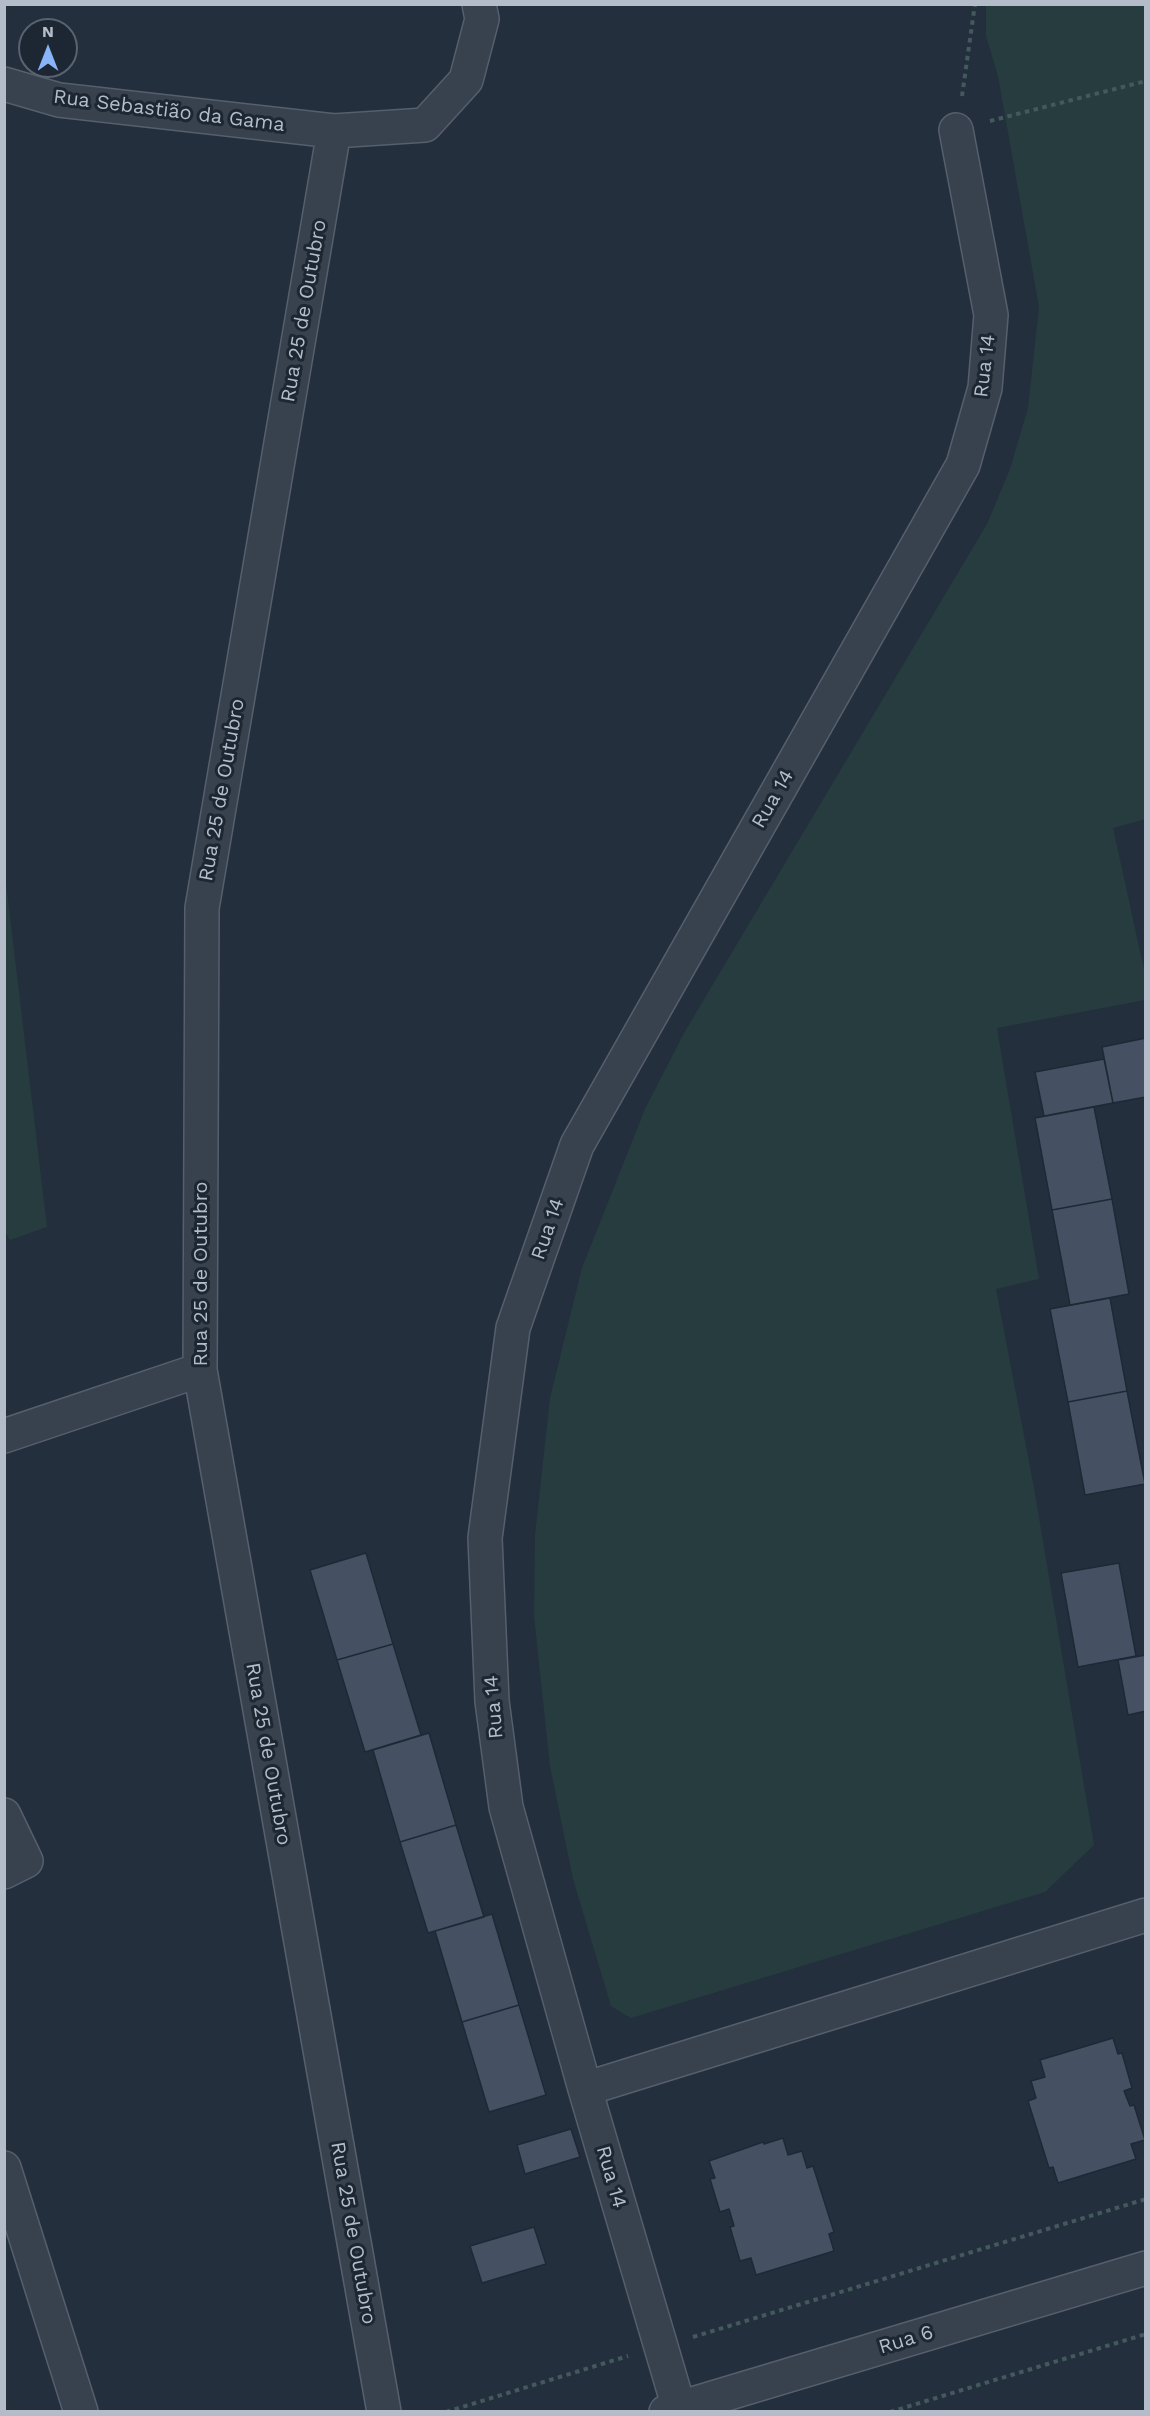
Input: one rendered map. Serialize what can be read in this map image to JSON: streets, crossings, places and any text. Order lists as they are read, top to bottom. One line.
{"streets":{"street":["Rua Sebastião da Gama","Rua 25 de Outubro","Rua 14","Rua 6"]},"crossings":[["Rua Sebastião da Gama","Rua 25 de Outubro"],["Rua 14","Rua 6"]],"north":"top"}
